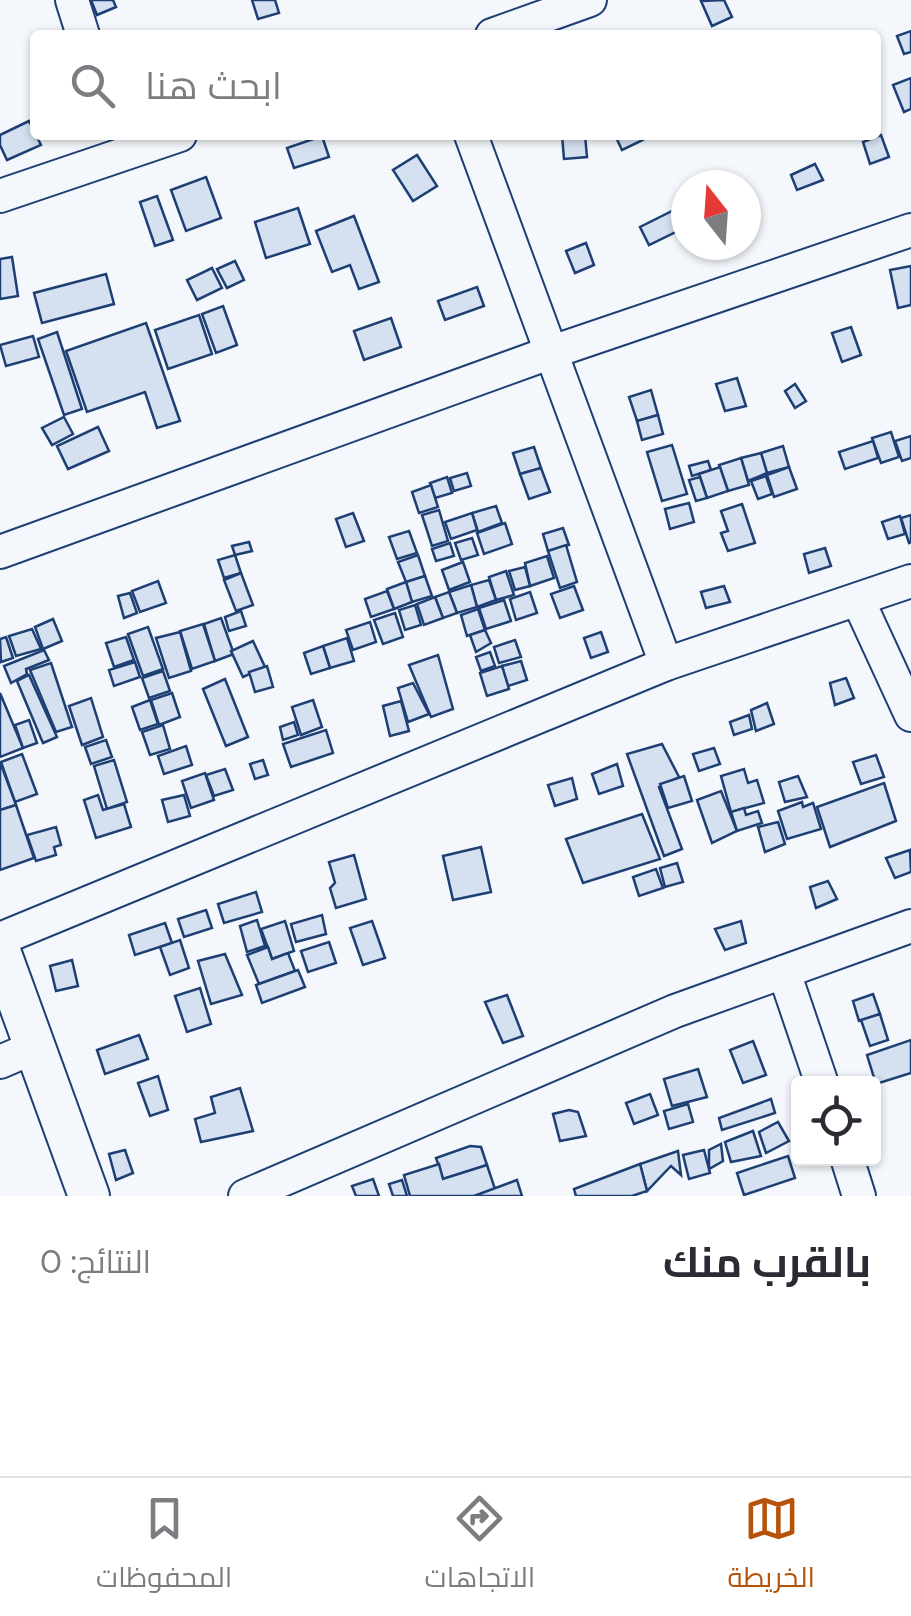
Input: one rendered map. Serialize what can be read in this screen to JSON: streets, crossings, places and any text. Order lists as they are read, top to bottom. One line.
{"north":"top","page":{"search":"ابحث هنا","heading":["بالقرب منك","النتائج: 0"],"nav":["الخريطة","الاتجاهات","المحفوظات"]}}
